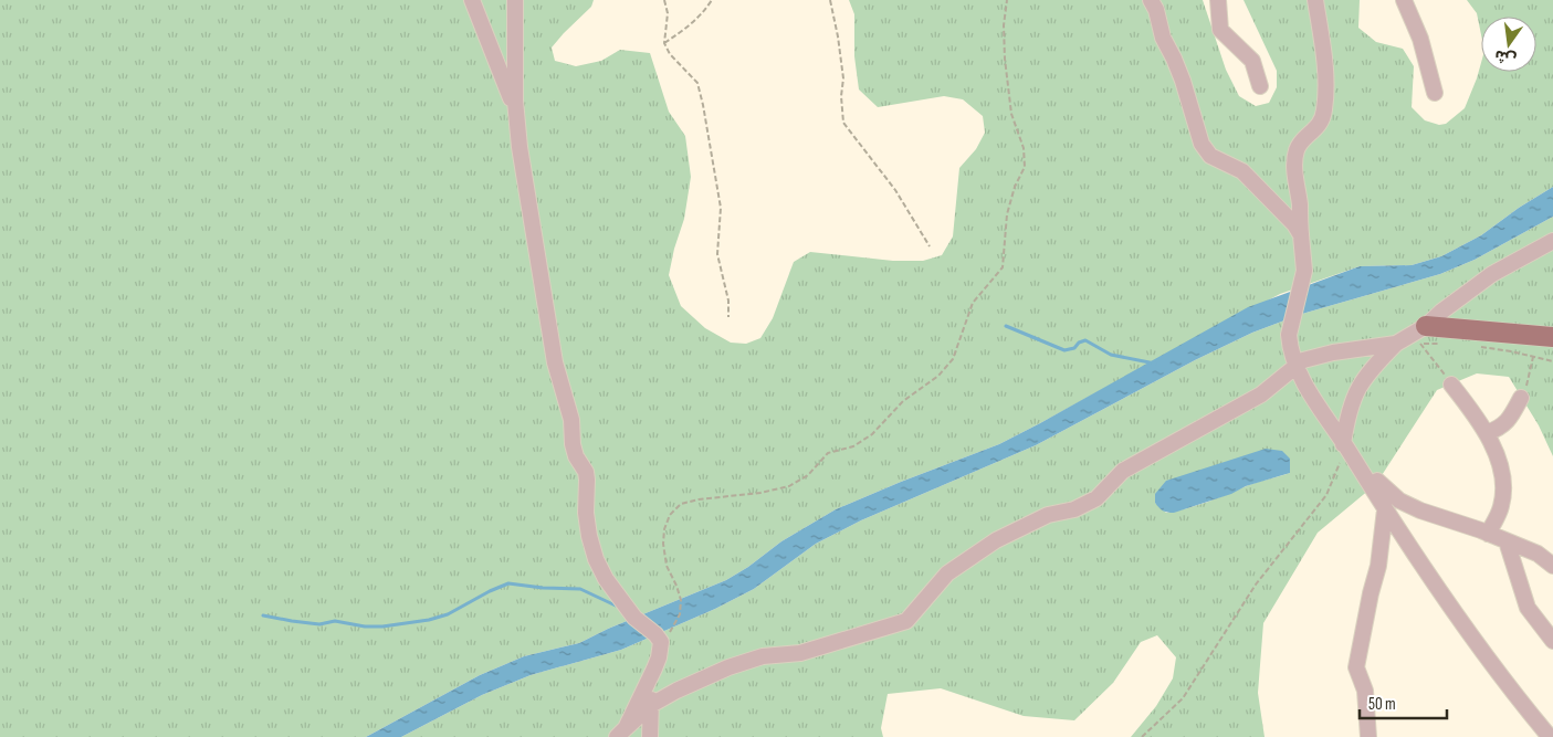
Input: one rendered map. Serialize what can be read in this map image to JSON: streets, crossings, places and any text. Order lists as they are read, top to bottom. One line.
{"scale_bar":"50 m","north":"bottom"}
